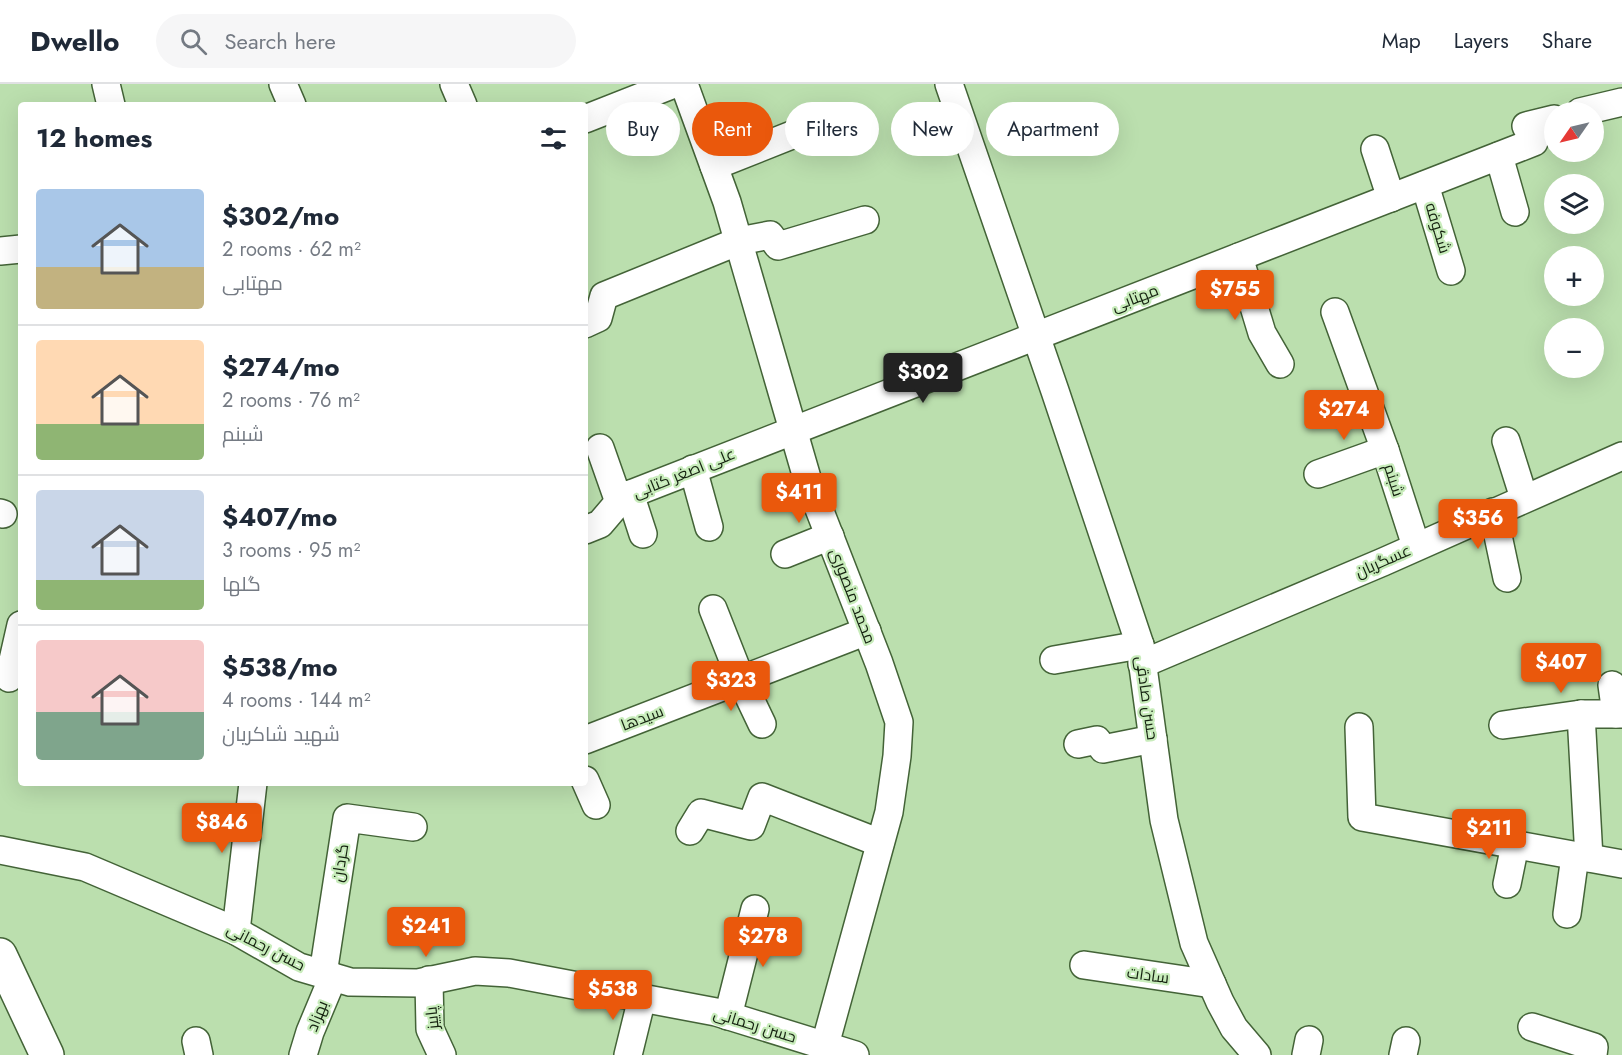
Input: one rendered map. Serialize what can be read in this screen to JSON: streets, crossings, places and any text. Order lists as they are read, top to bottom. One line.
{"streets":{"street":["شکوفه","مهتابی","علی اصغر کتابی","شبنم","عسگریان","محمد منصوری","حسن صادقی","سیدها","گردان","حسن رحمانی","سادات","بهزاد","پاییز"]},"crossings":[["شکوفه","مهتابی"],["مهتابی","علی اصغر کتابی"],["مهتابی","محمد منصوری"],["مهتابی","حسن صادقی"],["علی اصغر کتابی","محمد منصوری"],["شبنم","عسگریان"],["عسگریان","حسن صادقی"],["محمد منصوری","سیدها"],["محمد منصوری","حسن رحمانی"],["حسن صادقی","سادات"],["گردان","حسن رحمانی"],["گردان","بهزاد"],["حسن رحمانی","بهزاد"],["حسن رحمانی","پاییز"]],"north":"bottom left","page":{"header":"Dwello","search":"Search here","nav":["Map","Layers","Share"],"map_buttons":["+","−"],"chip":["Buy","Rent","Filters","New","Apartment"],"heading":"12 homes","list":[{"name":"$302/mo","note":"2 rooms · 62 m² · مهتابی"},{"name":"$274/mo","note":"2 rooms · 76 m² · شبنم"},{"name":"$407/mo","note":"3 rooms · 95 m² · گلها"},{"name":"$538/mo","note":"4 rooms · 144 m² · شهید شاکریان"}],"price":["$755","$302","$274","$411","$356","$407","$323","$846","$211","$241","$278","$538"]}}
